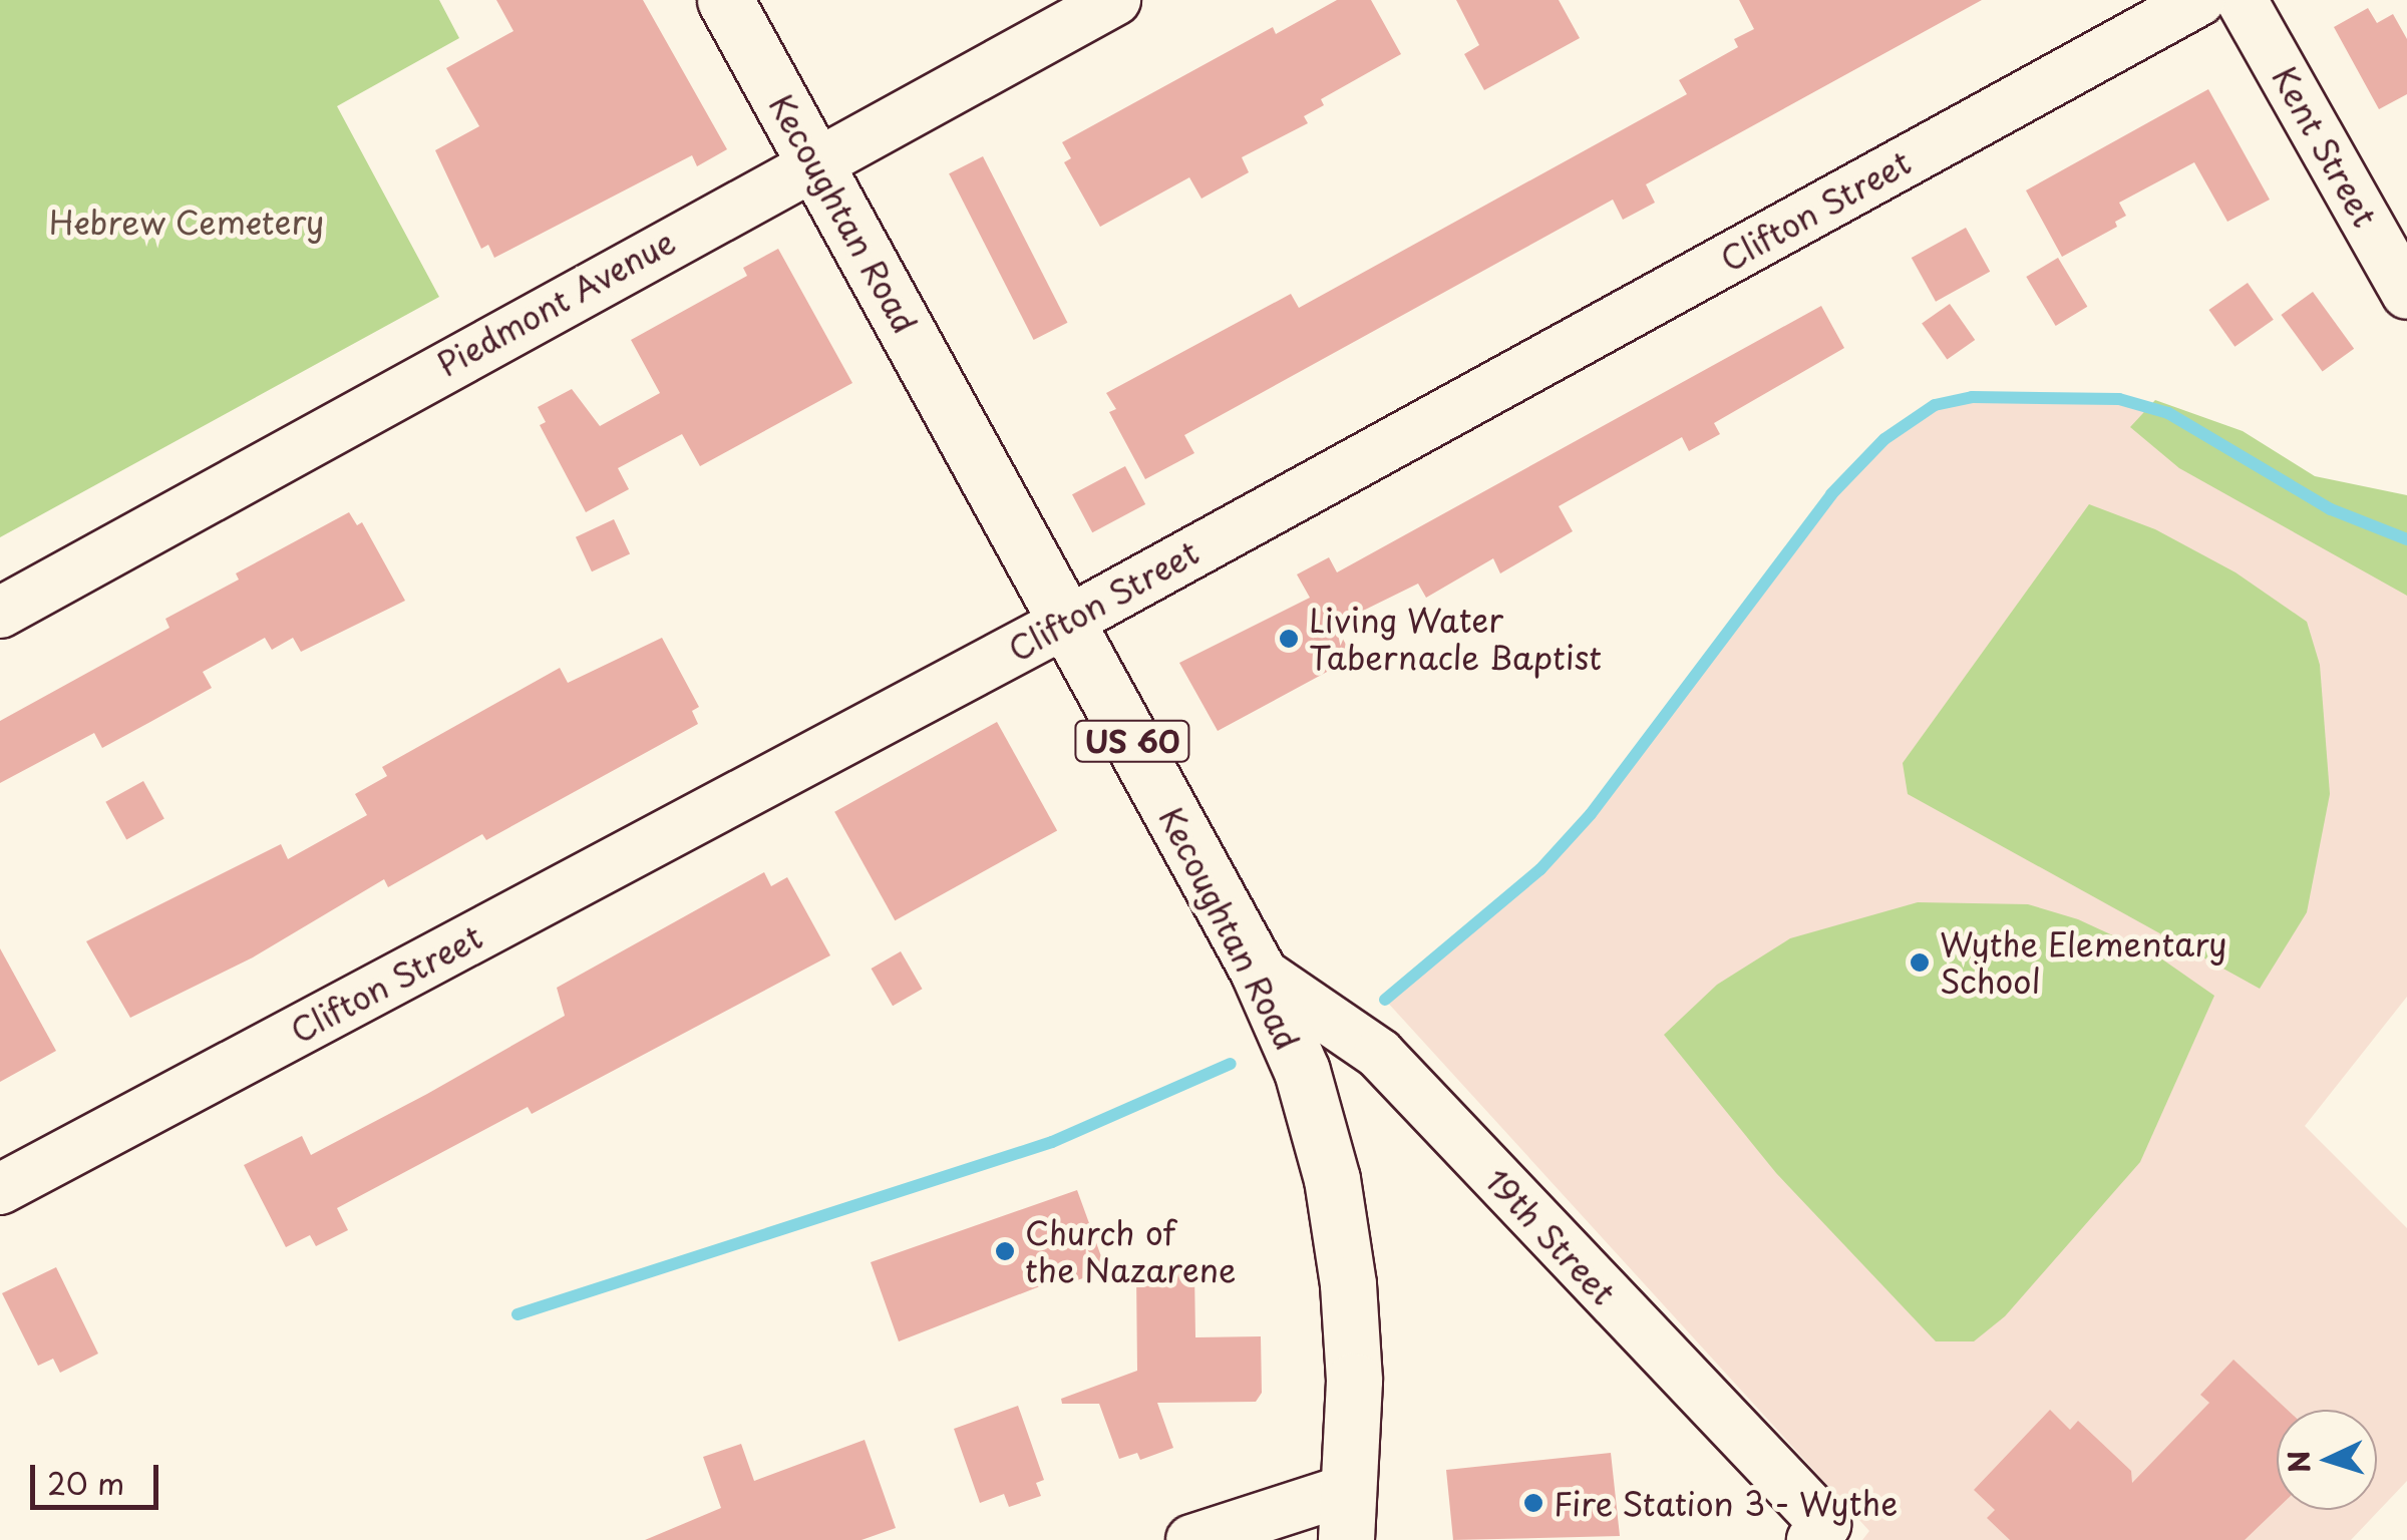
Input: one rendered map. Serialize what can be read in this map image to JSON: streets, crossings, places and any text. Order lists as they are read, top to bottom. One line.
{"streets":{"main road":["Kecoughtan Road","US 60"],"street":["Kent Street","Clifton Street","Piedmont Avenue","19th Street"]},"crossings":[["Clifton Street","Kecoughtan Road"],["Kecoughtan Road","Piedmont Avenue"],["Kecoughtan Road","19th Street"]],"parks":["Hebrew Cemetery"],"places":["Living Water Tabernacle Baptist","Wythe Elementary School","Church of the Nazarene","Fire Station 3 - Wythe"],"scale_bar":"20 m","north":"left"}
